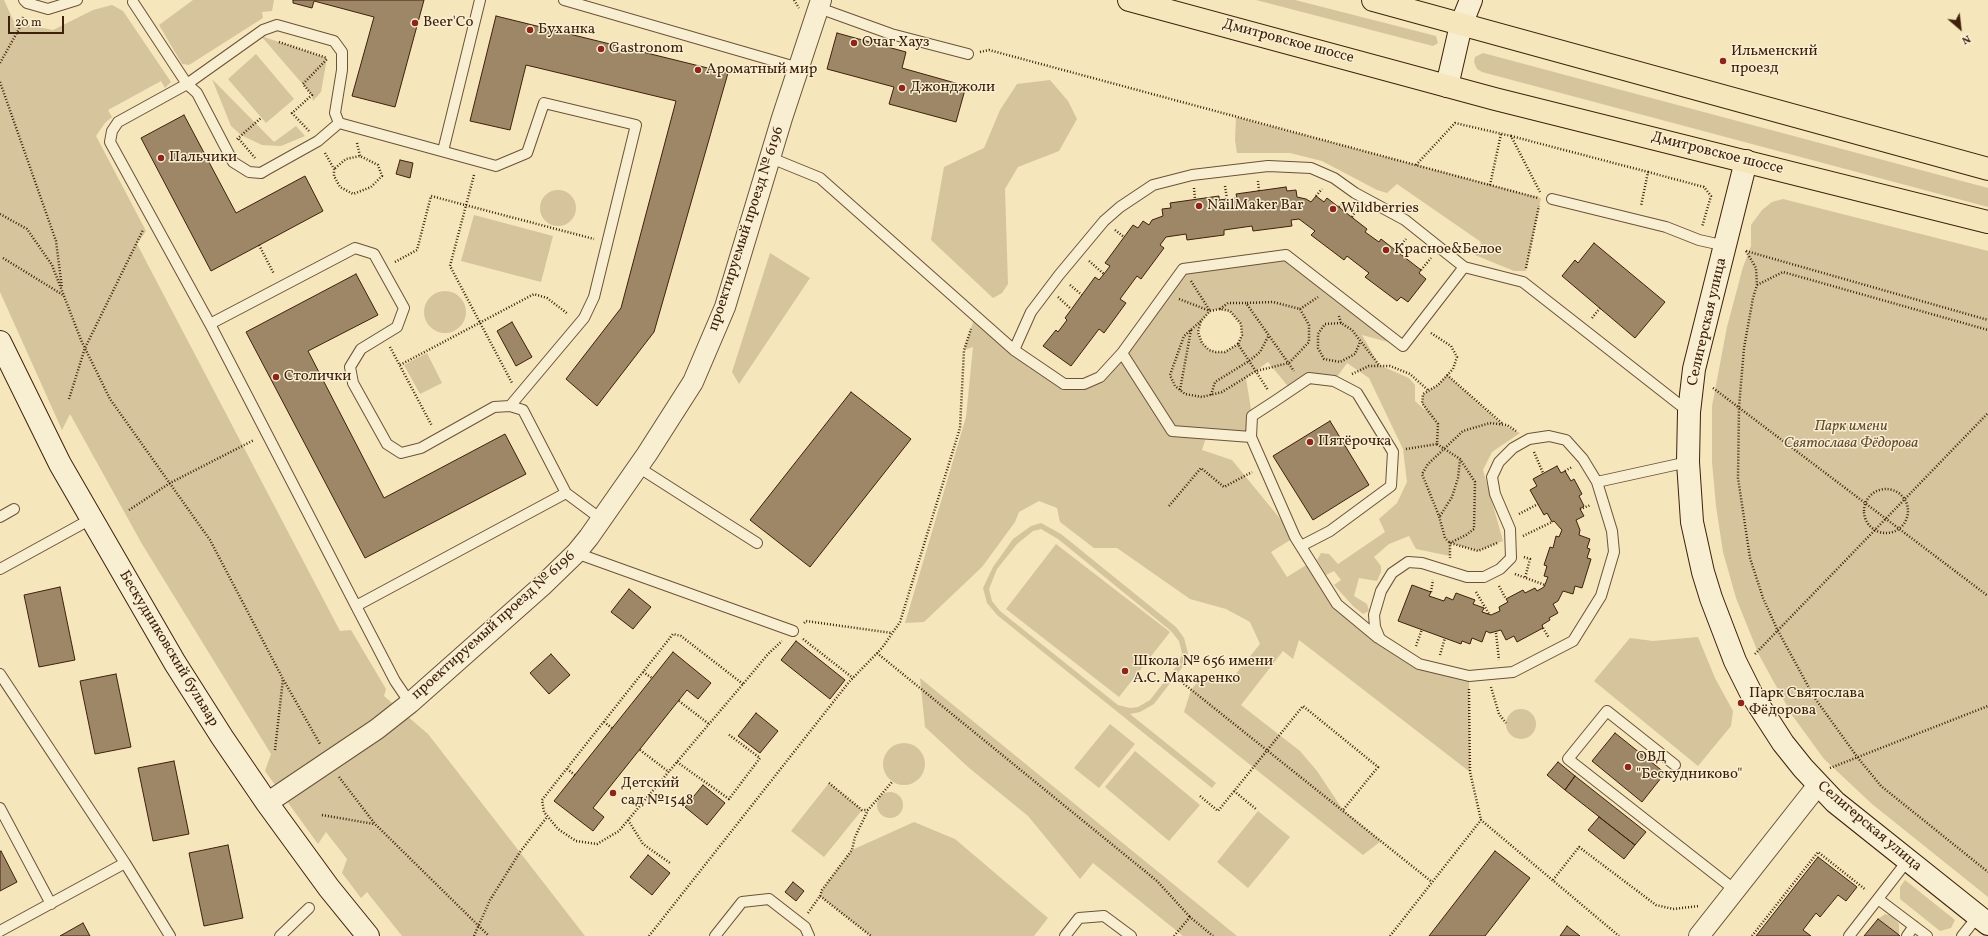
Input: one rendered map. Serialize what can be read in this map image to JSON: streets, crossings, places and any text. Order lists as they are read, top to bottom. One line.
{"streets":{"main road":["Дмитровское шоссе"],"street":["проектируемый проезд № 6196","Селигерская улица","Бескудниковский бульвар"]},"crossings":[["Дмитровское шоссе","Селигерская улица"],["проектируемый проезд № 6196","Бескудниковский бульвар"]],"parks":["Парк имени Святослава Фёдорова"],"places":["Beer'Co","Буханка","Очаг Хауз","Gastronom","Ильменский проезд","Ароматный мир","Джонджоли","Пальчики","NailMaker Bar","Wildberries","Красное&Белое","Столички","Пятёрочка","Школа № 656 имени А.С. Макаренко","Парк Святослава Фёдорова","ОВД \"Бескудниково\"","Детский сад №1548"],"scale_bar":"20 m","north":"bottom right"}
